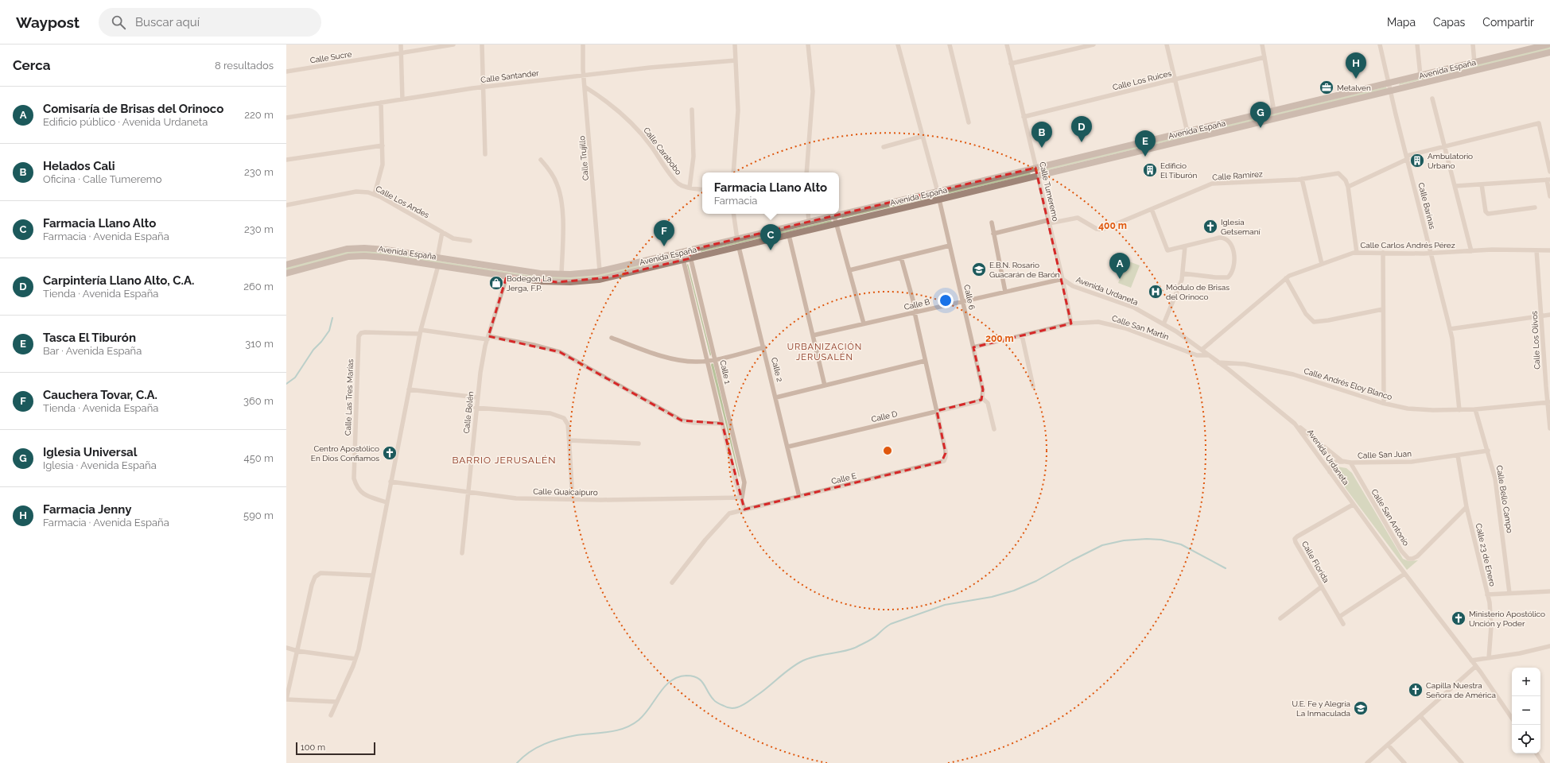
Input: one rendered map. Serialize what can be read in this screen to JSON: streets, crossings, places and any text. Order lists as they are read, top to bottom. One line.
{"streets":{"main road":["Avenida España"],"street":["Calle Sucre","Calle Santander","Calle Los Ruices","Calle Carabobo","Calle Trujillo","Calle Ramírez","Calle Tumeremo","Calle Los Andes","Calle Barinas","Calle Carlos Andrés Pérez","Avenida Urdaneta","Calle 6","Calle B","Calle San Martín","Calle Los Olivos","Calle 2","Calle 1","Calle Andrés Eloy Blanco","Calle Las Tres Marías","Calle Belén","Calle D","Calle San Juan","Calle E","Calle Guaicaipuro","Calle Bello Campo","Calle San Antonio","Calle 23 de Enero","Calle Florida"]},"crossings":[["Avenida España","Calle Trujillo"],["Avenida España","Calle Tumeremo"],["Avenida España","Calle Barinas"],["Avenida España","Calle 6"],["Avenida España","Calle 2"],["Avenida España","Calle 1"],["Avenida España","Calle Belén"],["Calle Santander","Calle Trujillo"],["Calle Los Ruices","Calle Tumeremo"],["Calle Carabobo","Calle Trujillo"],["Calle Ramírez","Calle Tumeremo"],["Calle Tumeremo","Avenida Urdaneta"],["Calle Tumeremo","Calle B"],["Calle Tumeremo","Calle San Martín"],["Calle Barinas","Calle Carlos Andrés Pérez"],["Calle Barinas","Calle Andrés Eloy Blanco"],["Calle Carlos Andrés Pérez","Avenida Urdaneta"],["Calle Carlos Andrés Pérez","Calle Los Olivos"],["Avenida Urdaneta","Calle B"],["Avenida Urdaneta","Calle San Martín"],["Avenida Urdaneta","Calle Andrés Eloy Blanco"],["Avenida Urdaneta","Calle Florida"],["Calle 6","Calle B"],["Calle 6","Calle San Martín"],["Calle 6","Calle D"],["Calle Los Olivos","Calle Andrés Eloy Blanco"],["Calle 2","Calle D"],["Calle 2","Calle E"],["Calle 1","Calle E"],["Calle 1","Calle Guaicaipuro"],["Calle Andrés Eloy Blanco","Calle Bello Campo"],["Calle Belén","Calle Guaicaipuro"],["Calle D","Calle E"],["Calle San Juan","Calle Bello Campo"],["Calle San Juan","Calle San Antonio"],["Calle San Juan","Calle 23 de Enero"],["Calle San Antonio","Calle 23 de Enero"]],"districts":["URBANIZACIÓN JERUSALÉN","BARRIO JERUSALÉN"],"places":{"office":["Metalven"],"building":["Ambulatorio Urbano","Edificio El Tiburón"],"church":["Iglesia Getsemaní","Centro Apostólico En Dios Confiamos","Ministerio Apostólico Unción y Poder","Capilla Nuestra Señora de América"],"school or university":["E.B.N. Rosario Guacarán de Barón","U.E. Fe y Alegría La Inmaculada"],"shop":["Bodegón La Jerga, F.P."],"hospital":["Módulo de Brisas del Orinoco"]},"scale_bar":"100 m","page":{"header":"Waypost","search":"Buscar aquí","nav":["Mapa","Capas","Compartir"],"heading":["Cerca","8 resultados"],"pins":["H","G","D","B","E","F","C","A"],"list":[{"mark":"A","name":"Comisaría de Brisas del Orinoco","note":"Edificio público · Avenida Urdaneta","value":"220 m"},{"mark":"B","name":"Helados Cali","note":"Oficina · Calle Tumeremo","value":"230 m"},{"mark":"C","name":"Farmacia Llano Alto","note":"Farmacia · Avenida España","value":"230 m"},{"mark":"D","name":"Carpintería Llano Alto, C.A.","note":"Tienda · Avenida España","value":"260 m"},{"mark":"E","name":"Tasca El Tiburón","note":"Bar · Avenida España","value":"310 m"},{"mark":"F","name":"Cauchera Tovar, C.A.","note":"Tienda · Avenida España","value":"360 m"},{"mark":"G","name":"Iglesia Universal","note":"Iglesia · Avenida España","value":"450 m"},{"mark":"H","name":"Farmacia Jenny","note":"Farmacia · Avenida España","value":"590 m"}],"popup":["Farmacia Llano Alto","Farmacia"],"map_buttons":["+","−"],"scale":"100 m"},"rings":["400 m","200 m"]}
